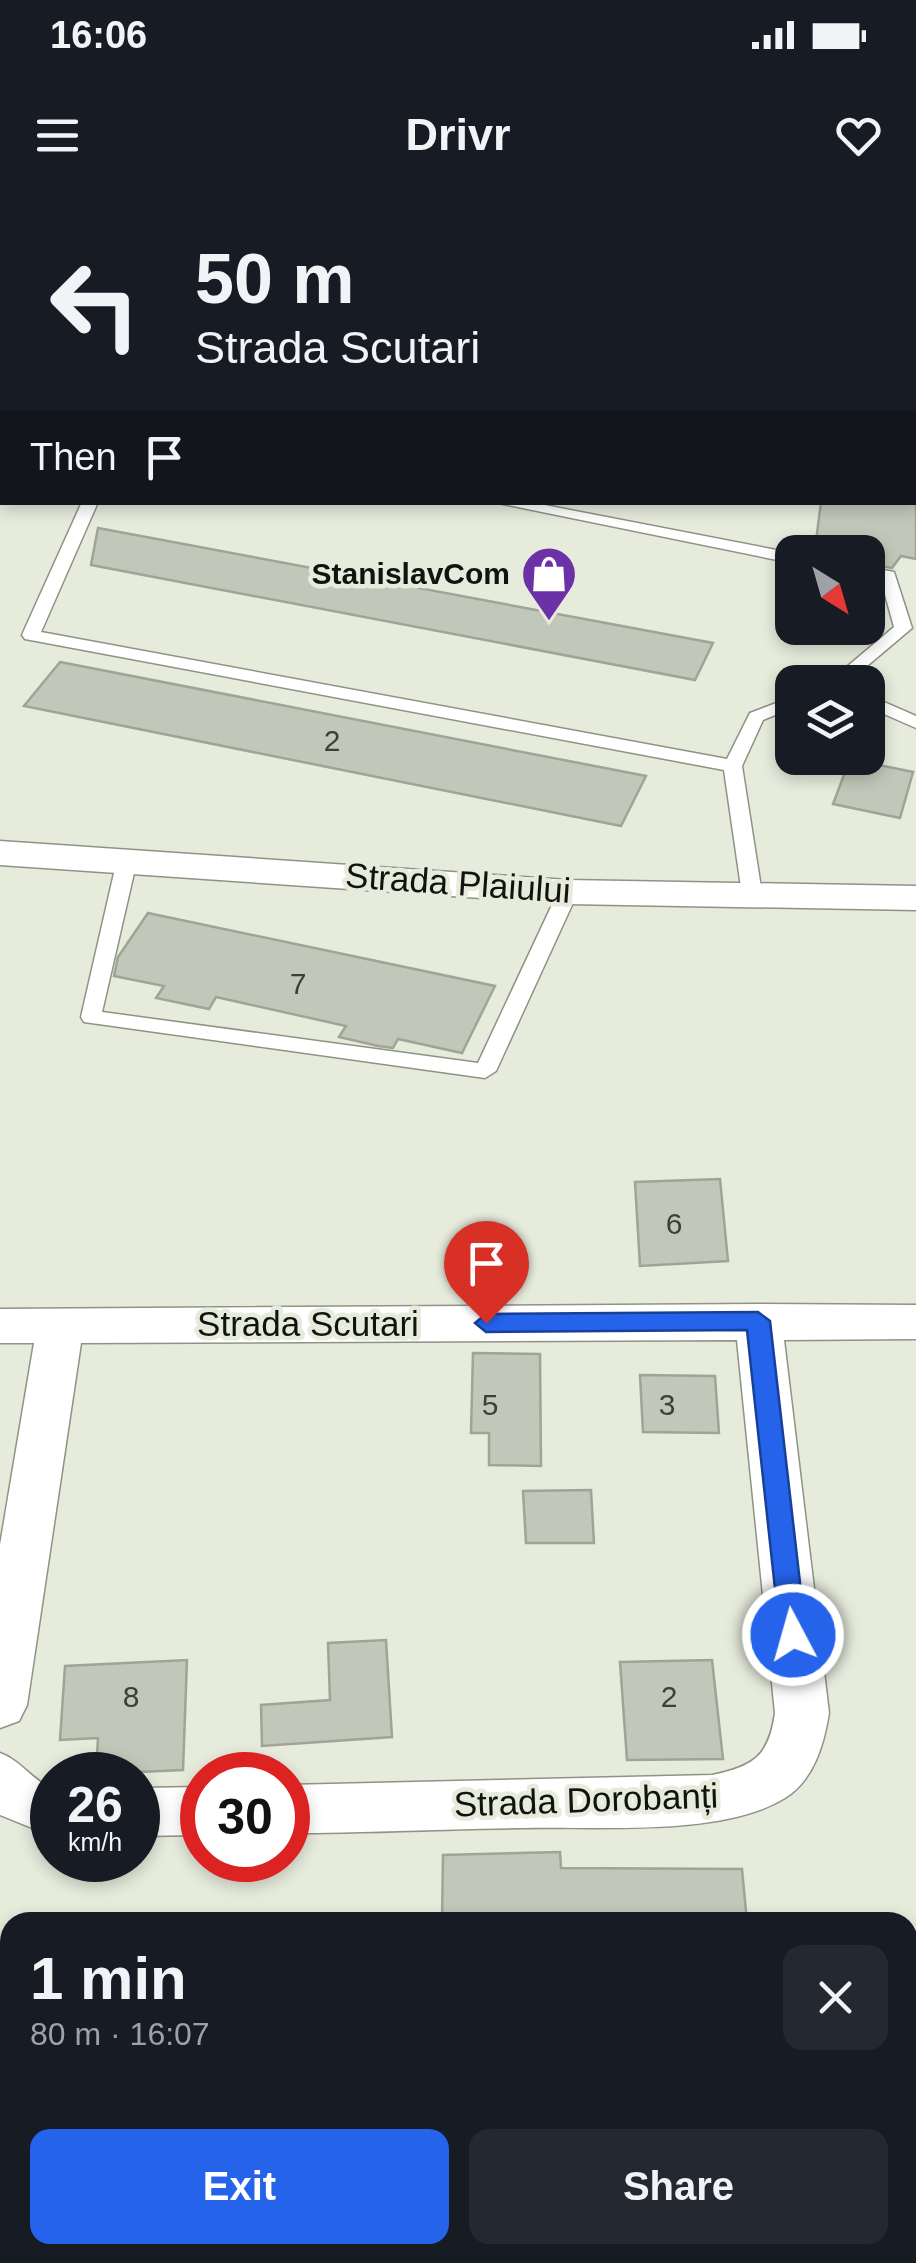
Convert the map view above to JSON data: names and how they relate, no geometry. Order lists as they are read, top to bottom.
{
  "streets": {
    "street": ["Strada Plaiului", "Strada Scutari", "Strada Dorobanți"]
  },
  "crossings": [
    ["Strada Scutari", "Strada Dorobanți"]
  ],
  "places": {
    "shop": ["StanislavCom"]
  },
  "house_numbers": [
    "2",
    "7",
    "6",
    "5",
    "3",
    "8",
    "2"
  ],
  "north": "bottom right",
  "page": {
    "status": "16:06",
    "header": "Drivr",
    "turn": ["50 m", "Strada Scutari"],
    "then": "Then",
    "speed": "26 km/h",
    "limit": "30",
    "heading": ["1 min", "80 m · 16:07"],
    "buttons": ["Exit", "Share"]
  }
}
